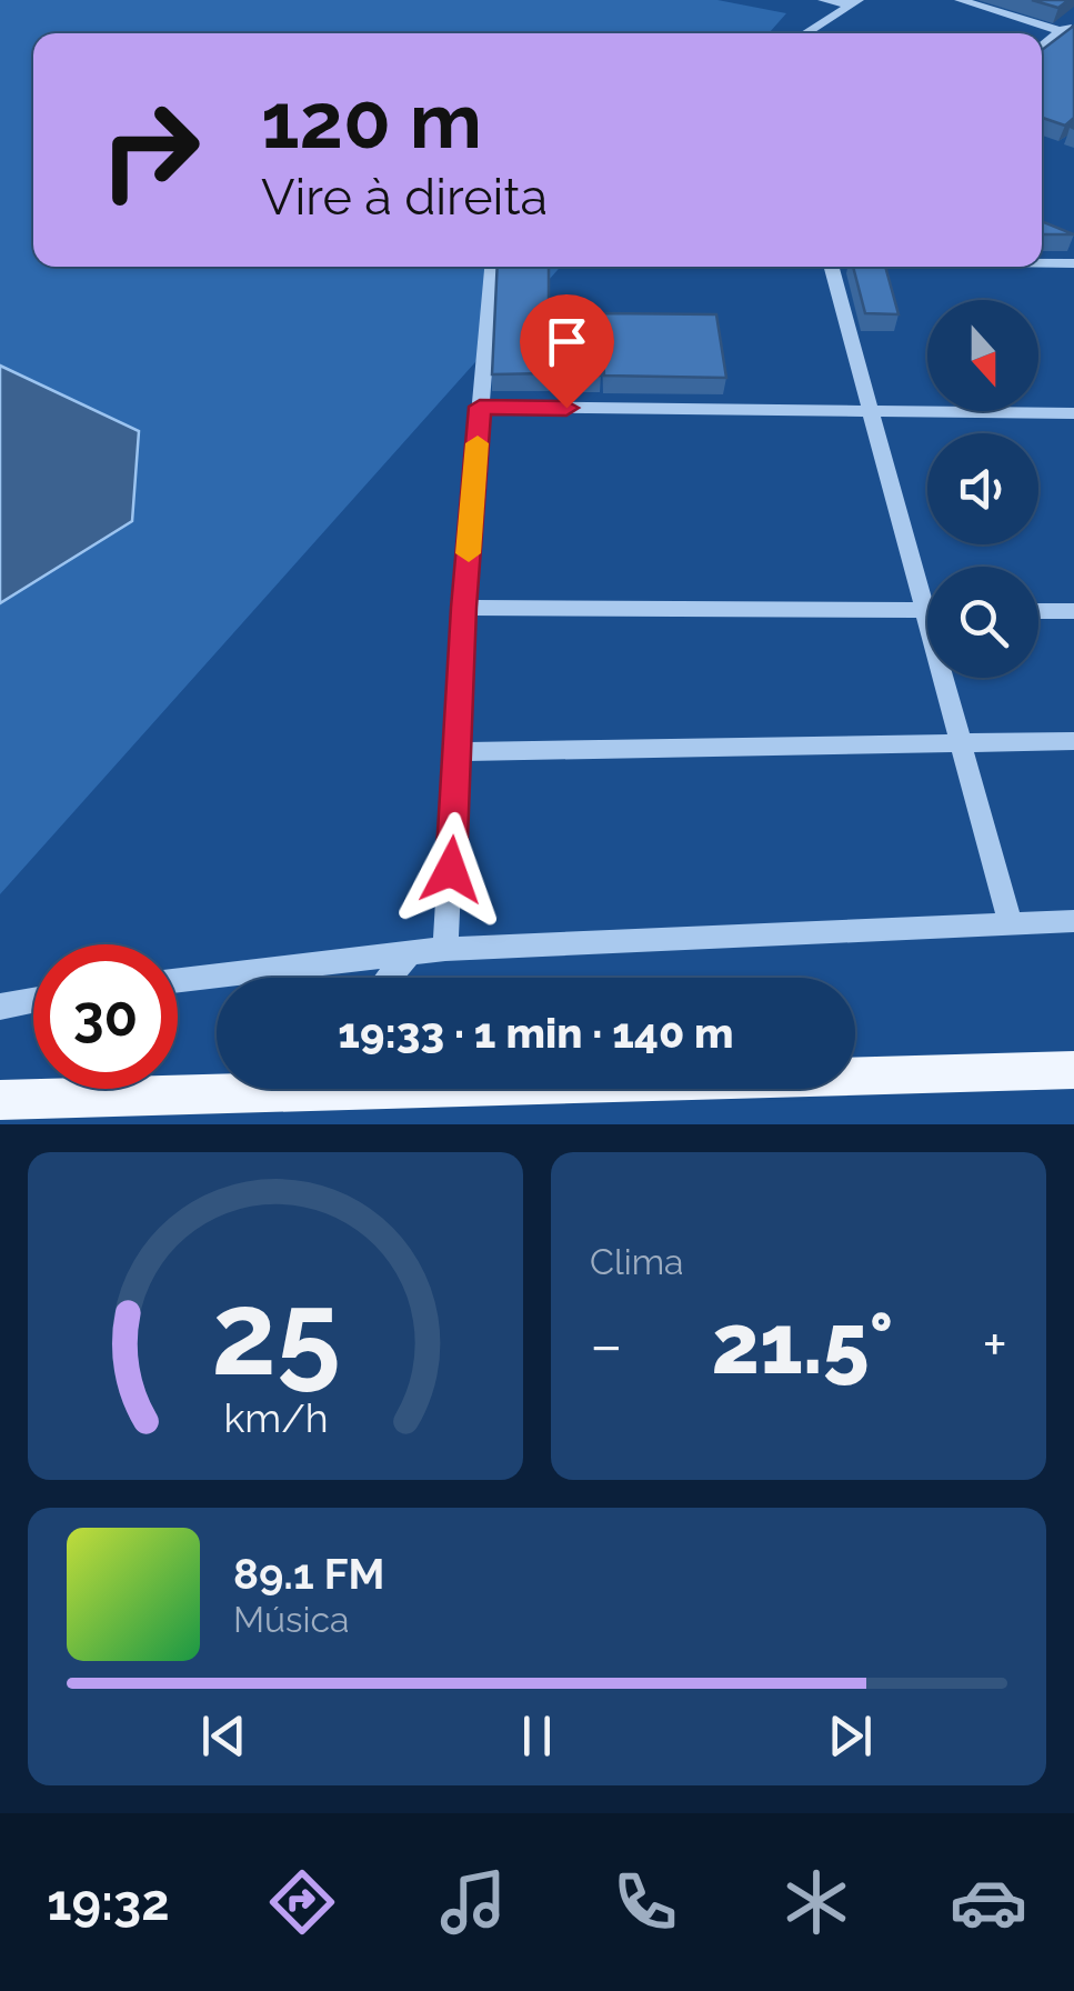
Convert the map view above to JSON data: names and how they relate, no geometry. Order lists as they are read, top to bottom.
{
  "north": "bottom",
  "page": {
    "turn": ["120 m", "Vire à direita"],
    "limit": "30",
    "trip": "19:33 · 1 min · 140 m",
    "tile": "Clima",
    "heat": ["−", "21.5°", "+"],
    "song": ["89.1 FM", "Música"],
    "tabs": "19:32",
    "gauge": ["25", "km/h"]
  }
}
